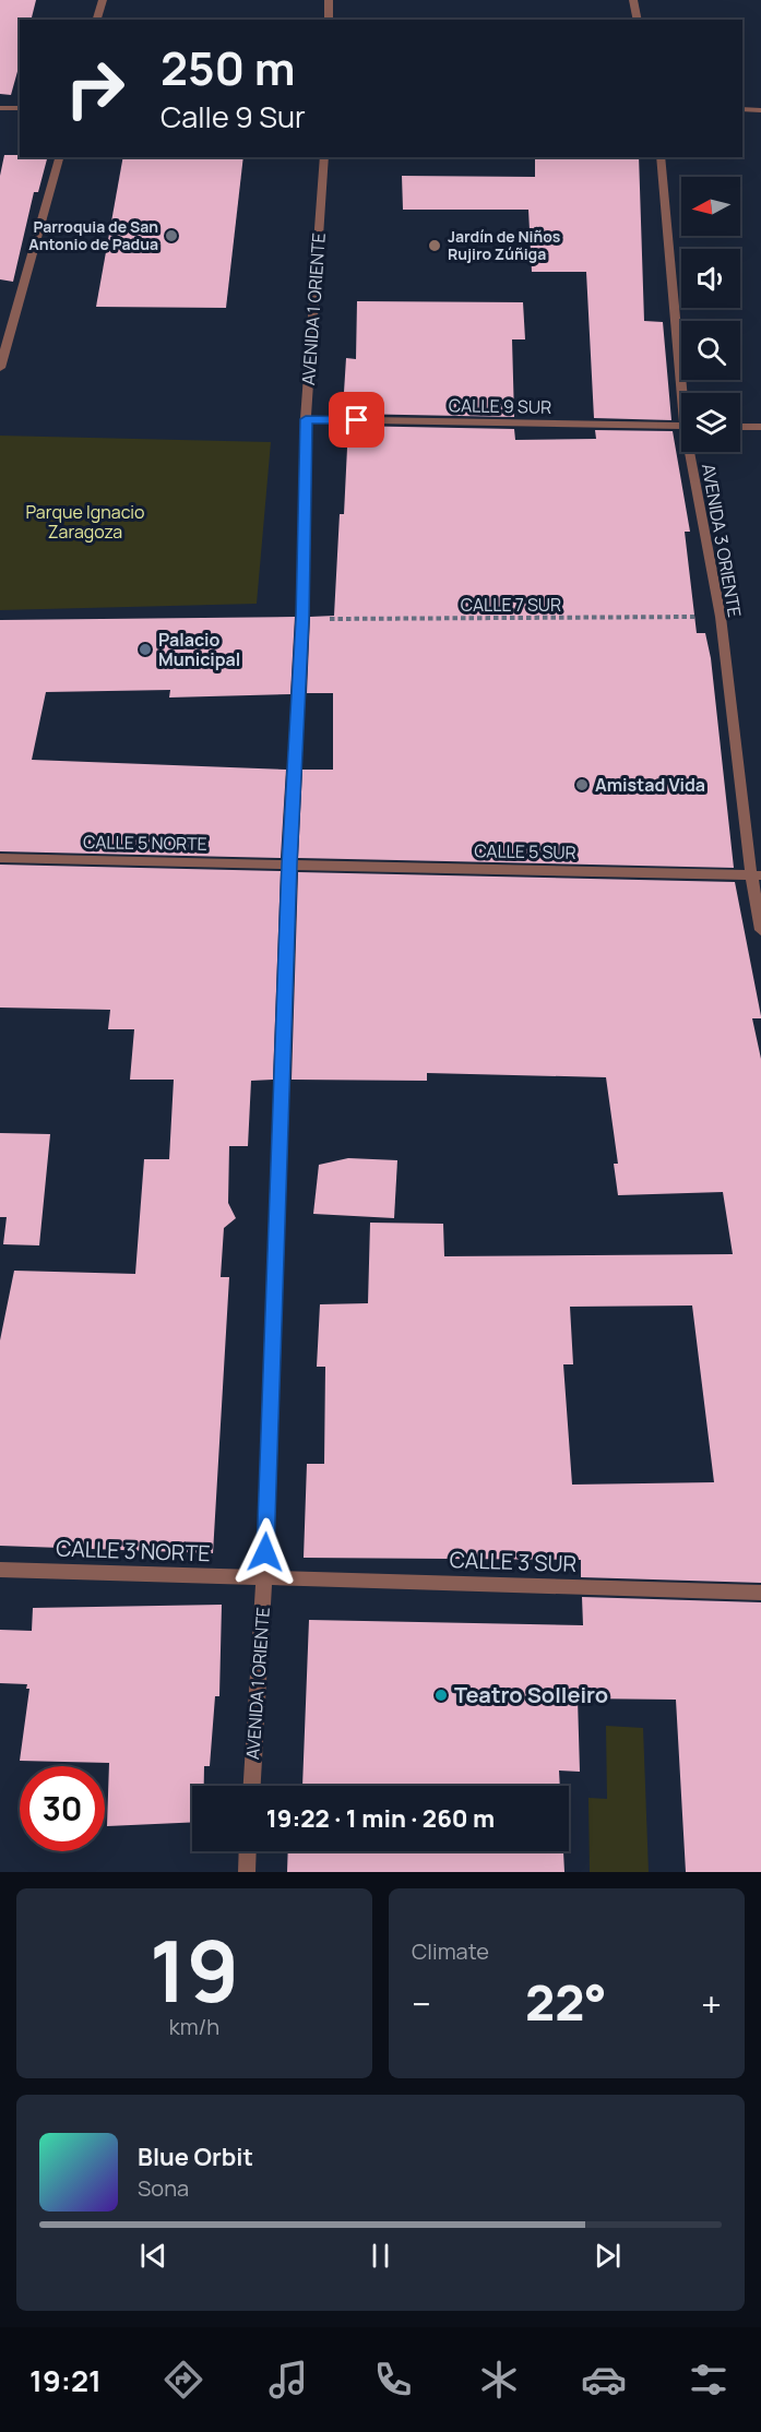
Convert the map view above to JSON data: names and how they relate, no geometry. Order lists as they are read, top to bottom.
{
  "streets": {
    "street": [
      "AVENIDA 1 ORIENTE",
      "CALLE 9 SUR",
      "AVENIDA 3 ORIENTE",
      "CALLE 5 NORTE",
      "CALLE 5 SUR",
      "CALLE 3 NORTE",
      "CALLE 3 SUR"
    ],
    "path": ["CALLE 7 SUR"]
  },
  "crossings": [
    ["AVENIDA 1 ORIENTE", "CALLE 9 SUR"],
    ["AVENIDA 1 ORIENTE", "CALLE 7 SUR"],
    ["AVENIDA 1 ORIENTE", "CALLE 5 NORTE"],
    ["AVENIDA 1 ORIENTE", "CALLE 5 SUR"],
    ["AVENIDA 1 ORIENTE", "CALLE 3 NORTE"],
    ["AVENIDA 1 ORIENTE", "CALLE 3 SUR"],
    ["AVENIDA 3 ORIENTE", "CALLE 7 SUR"],
    ["AVENIDA 3 ORIENTE", "CALLE 5 SUR"],
    ["CALLE 5 NORTE", "CALLE 5 SUR"],
    ["CALLE 3 NORTE", "CALLE 3 SUR"]
  ],
  "parks": ["Parque Ignacio Zaragoza"],
  "places": [
    "Parroquia de San Antonio de Padua",
    "Jardín de Niños Rujiro Zúñiga",
    "Palacio Municipal",
    "Amistad Vida",
    "Teatro Solleiro"
  ],
  "north": "left",
  "page": {
    "turn": ["250 m", "Calle 9 Sur"],
    "limit": "30",
    "trip": "19:22 · 1 min · 260 m",
    "tile": [
      ["19", "km/h"],
      "Climate"
    ],
    "heat": ["−", "22°", "+"],
    "song": ["Blue Orbit", "Sona"],
    "tabs": "19:21"
  }
}
